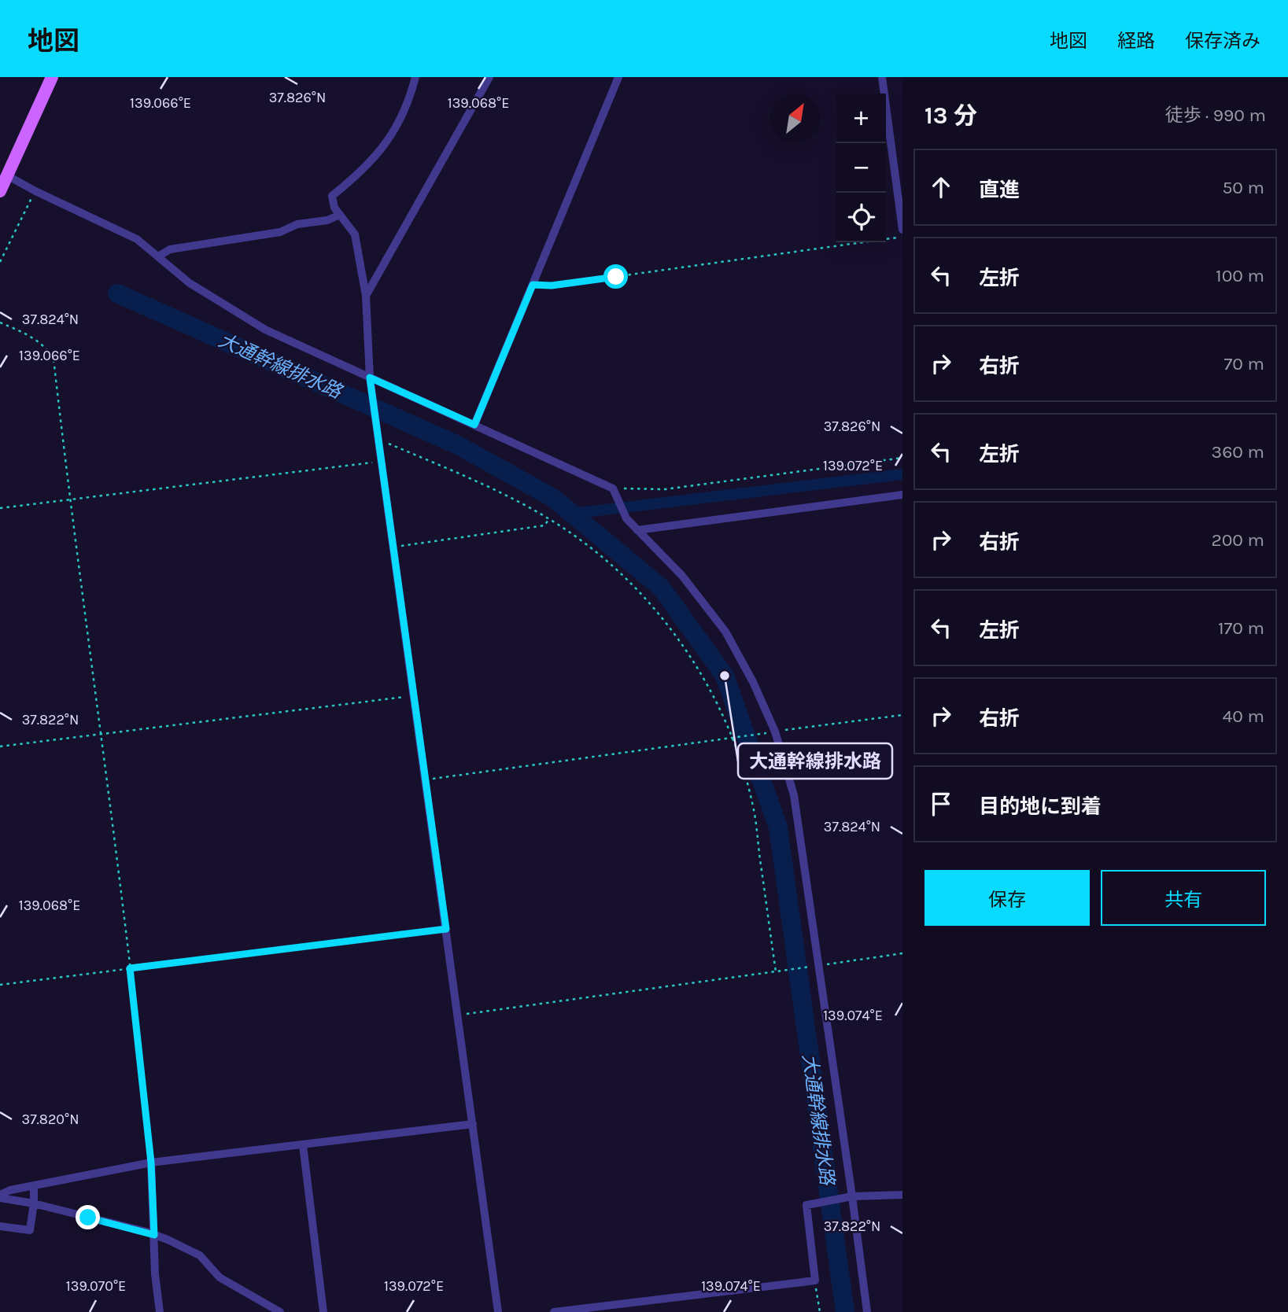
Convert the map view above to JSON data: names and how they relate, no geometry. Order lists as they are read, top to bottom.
{
  "water": ["大通幹線排水路"],
  "places": ["大通幹線排水路"],
  "north": "top right",
  "page": {
    "header": "地図",
    "nav": ["地図", "経路", "保存済み"],
    "heading": ["13 分", "徒歩 · 990 m"],
    "map_buttons": ["+", "−"],
    "list": [
      ["直進", "50 m"],
      ["左折", "100 m"],
      ["右折", "70 m"],
      ["左折", "360 m"],
      ["右折", "200 m"],
      ["左折", "170 m"],
      ["右折", "40 m"],
      "目的地に到着"
    ],
    "buttons": ["保存", "共有"]
  },
  "coordinates": [
    "37.826°N",
    "139.068°E",
    "139.066°E",
    "37.824°N",
    "139.072°E",
    "37.822°N",
    "139.074°E",
    "37.820°N",
    "139.070°E"
  ]
}
